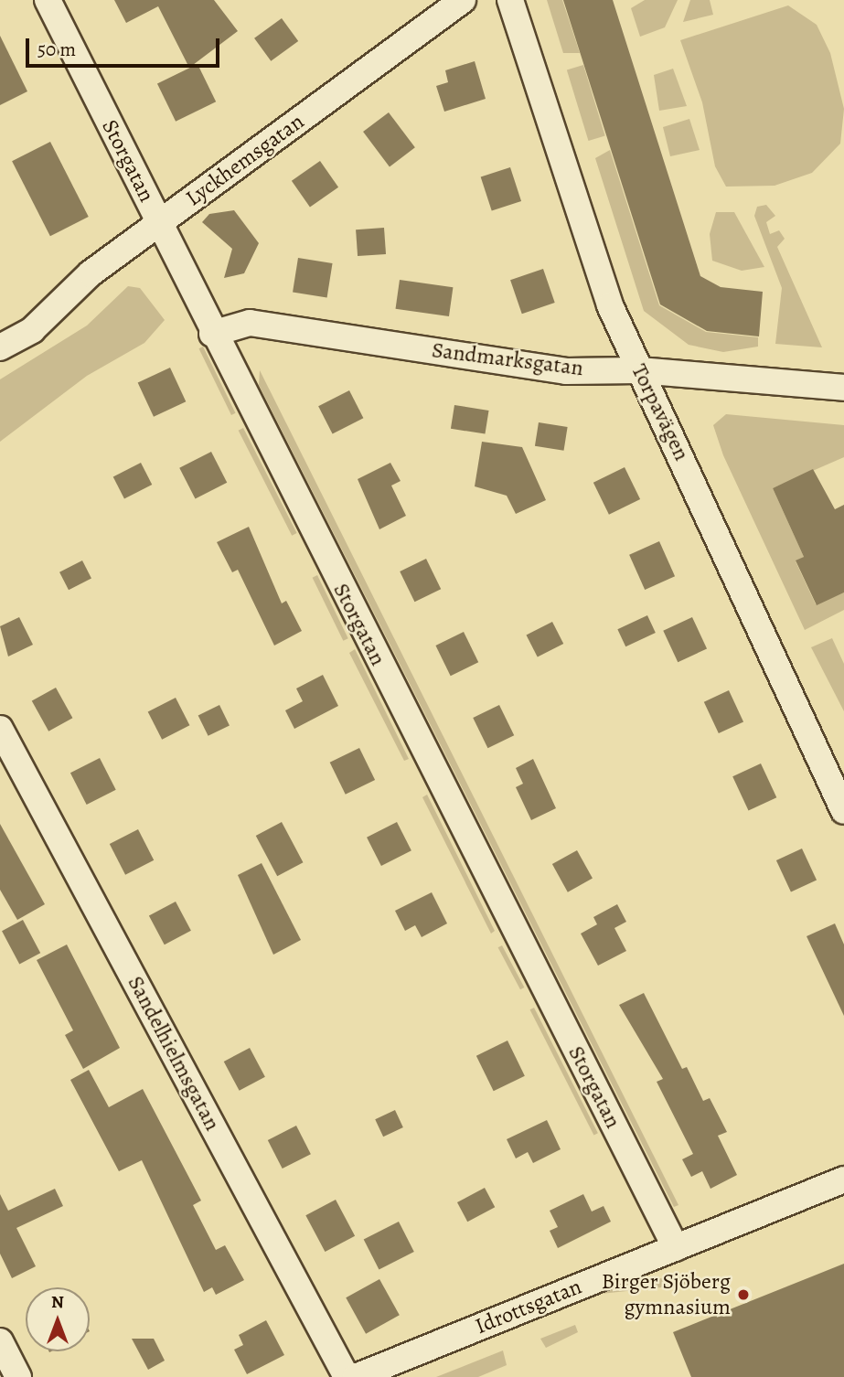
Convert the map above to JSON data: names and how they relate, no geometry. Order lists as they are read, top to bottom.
{
  "streets": {
    "street": [
      "Lyckhemsgatan",
      "Storgatan",
      "Sandmarksgatan",
      "Torpavägen",
      "Sandelhielmsgatan",
      "Idrottsgatan"
    ]
  },
  "crossings": [
    ["Lyckhemsgatan", "Storgatan"],
    ["Storgatan", "Sandmarksgatan"],
    ["Storgatan", "Idrottsgatan"],
    ["Sandmarksgatan", "Torpavägen"]
  ],
  "places": ["Birger Sjöberg gymnasium"],
  "scale_bar": "50 m",
  "north": "top"
}
